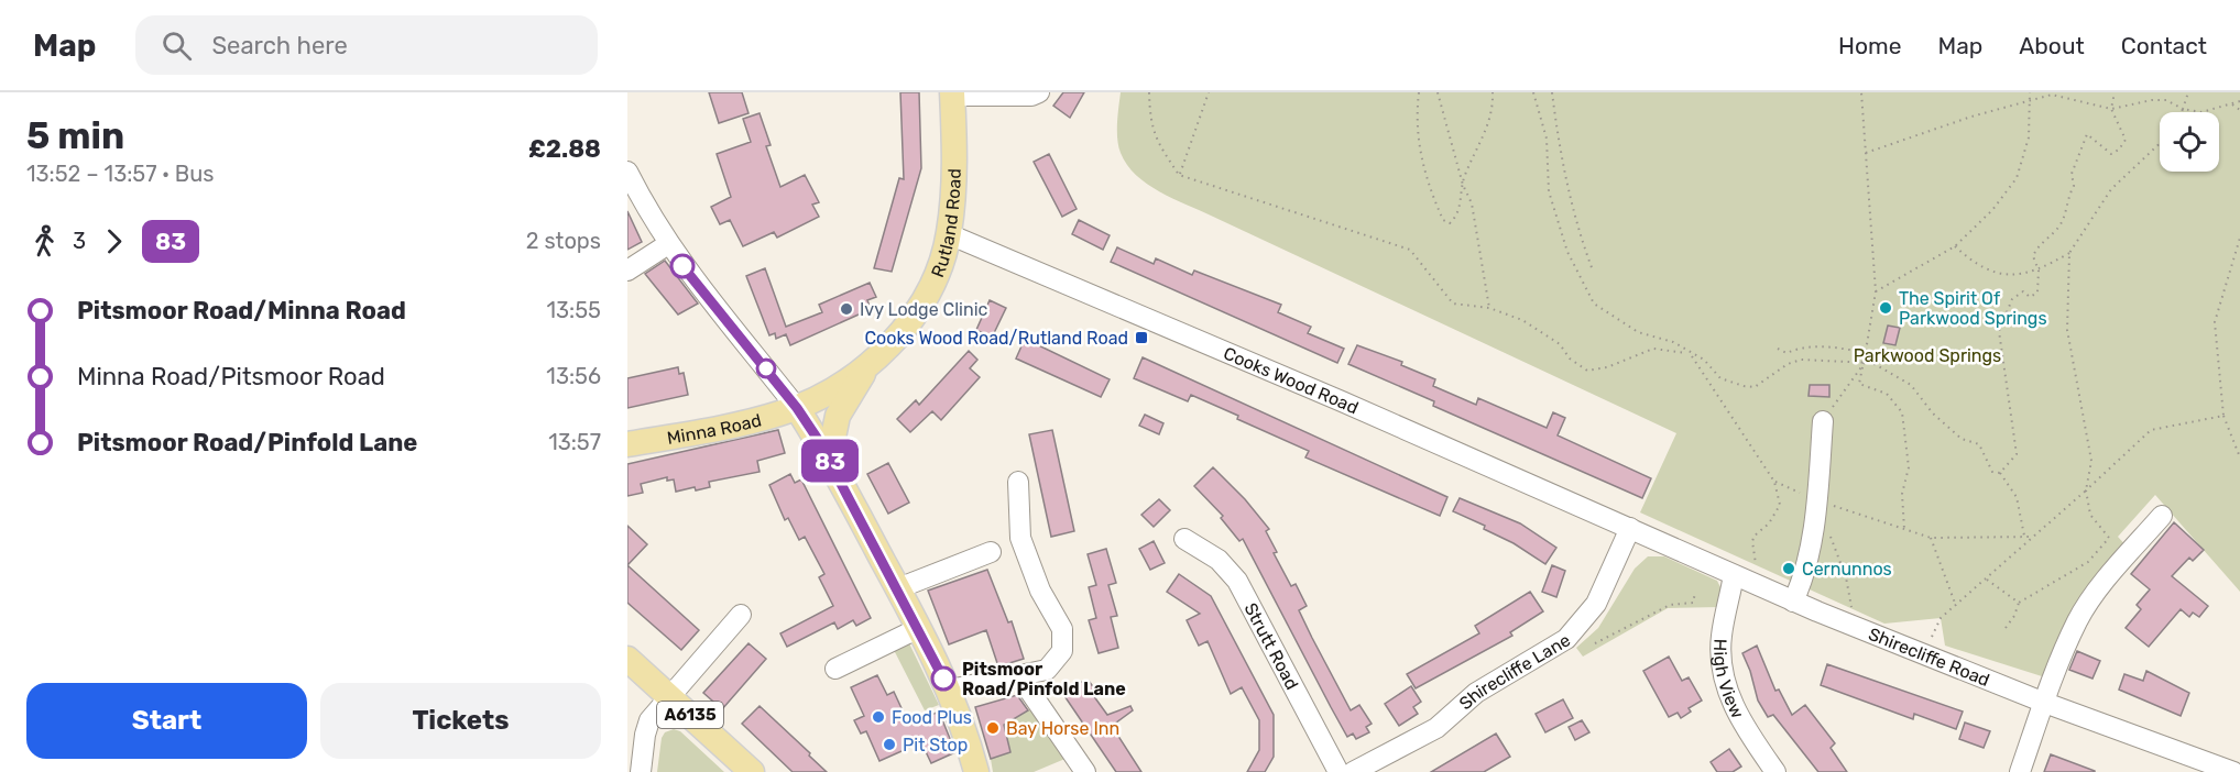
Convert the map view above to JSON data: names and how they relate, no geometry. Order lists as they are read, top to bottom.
{
  "streets": {
    "main road": ["Rutland Road", "Minna Road", "A6135"],
    "street": [
      "Cooks Wood Road",
      "Strutt Road",
      "Shirecliffe Road",
      "Shirecliffe Lane",
      "High View"
    ]
  },
  "crossings": [
    ["Rutland Road", "Cooks Wood Road"],
    ["Rutland Road", "Minna Road"],
    ["Cooks Wood Road", "Shirecliffe Road"],
    ["Cooks Wood Road", "Shirecliffe Lane"],
    ["Shirecliffe Road", "Shirecliffe Lane"],
    ["Shirecliffe Road", "High View"]
  ],
  "parks": ["Parkwood Springs"],
  "places": {
    "other": [
      "The Spirit Of Parkwood Springs",
      "Ivy Lodge Clinic",
      "Cernunnos",
      "Pitsmoor Road/Pinfold Lane",
      "Food Plus",
      "Bay Horse Inn",
      "Pit Stop"
    ],
    "transit": ["Cooks Wood Road/Rutland Road"]
  },
  "lines": ["bus line 83"],
  "page": {
    "header": "Map",
    "search": "Search here",
    "nav": [
      "Home",
      "Map",
      "About",
      "Contact"
    ],
    "heading": ["5 min", "13:52 – 13:57 · Bus", "£2.88"],
    "on_map": "83",
    "legs": ["3", "83", "2 stops"],
    "list": [
      {
        "name": "Pitsmoor Road/Minna Road",
        "value": "13:55"
      },
      {
        "name": "Minna Road/Pitsmoor Road",
        "value": "13:56"
      },
      {
        "name": "Pitsmoor Road/Pinfold Lane",
        "value": "13:57"
      }
    ],
    "buttons": ["Start", "Tickets"]
  }
}
